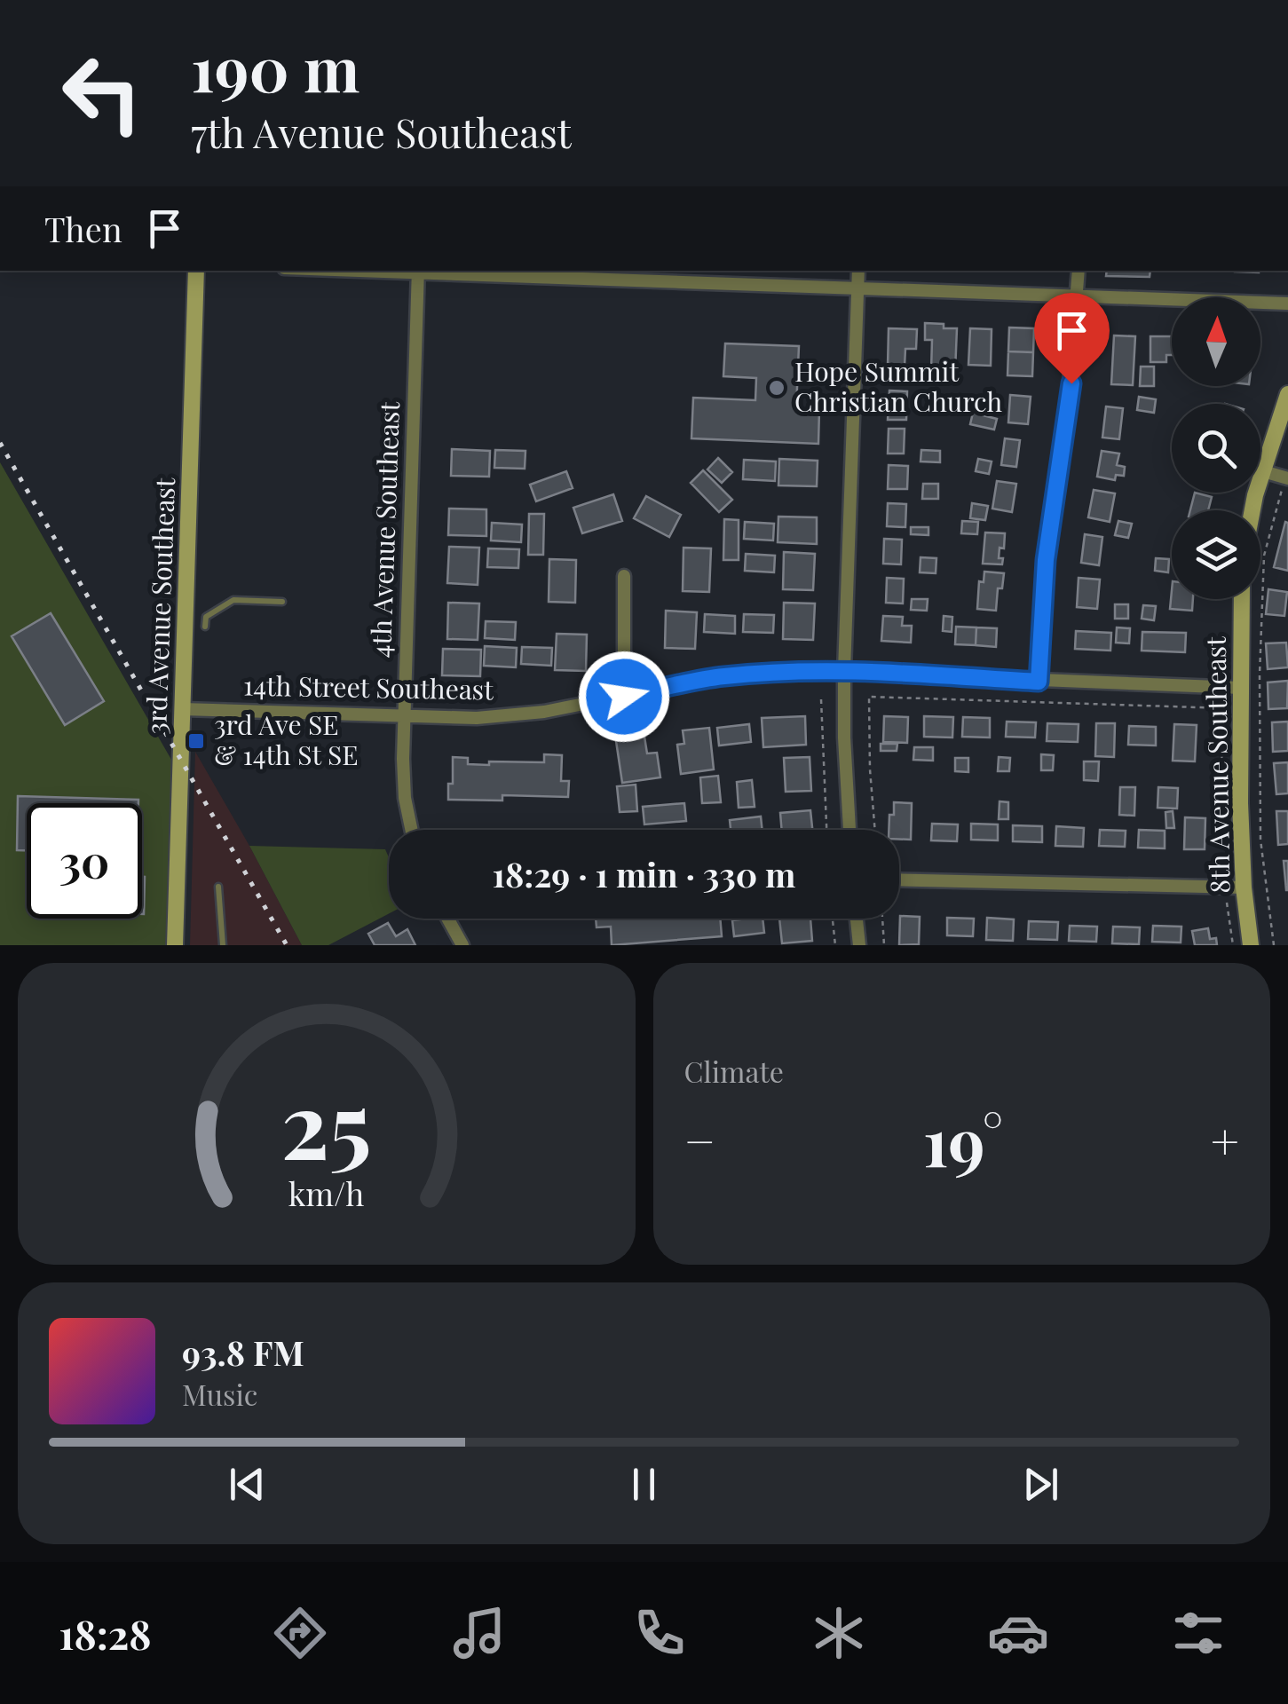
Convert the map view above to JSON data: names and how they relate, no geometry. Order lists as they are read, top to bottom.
{
  "streets": {
    "main road": ["3rd Avenue Southeast", "8th Avenue Southeast"],
    "street": ["4th Avenue Southeast", "14th Street Southeast"]
  },
  "crossings": [
    ["4th Avenue Southeast", "14th Street Southeast"],
    ["3rd Avenue Southeast", "14th Street Southeast"],
    ["14th Street Southeast", "8th Avenue Southeast"]
  ],
  "places": {
    "other": ["Hope Summit Christian Church"],
    "transit": ["3rd Ave SE & 14th St SE"]
  },
  "north": "top",
  "page": {
    "turn": ["190 m", "7th Avenue Southeast"],
    "then": "Then",
    "limit": "30",
    "trip": "18:29 · 1 min · 330 m",
    "tile": "Climate",
    "heat": ["−", "19°", "+"],
    "song": ["93.8 FM", "Music"],
    "tabs": "18:28",
    "gauge": ["25", "km/h"]
  }
}
